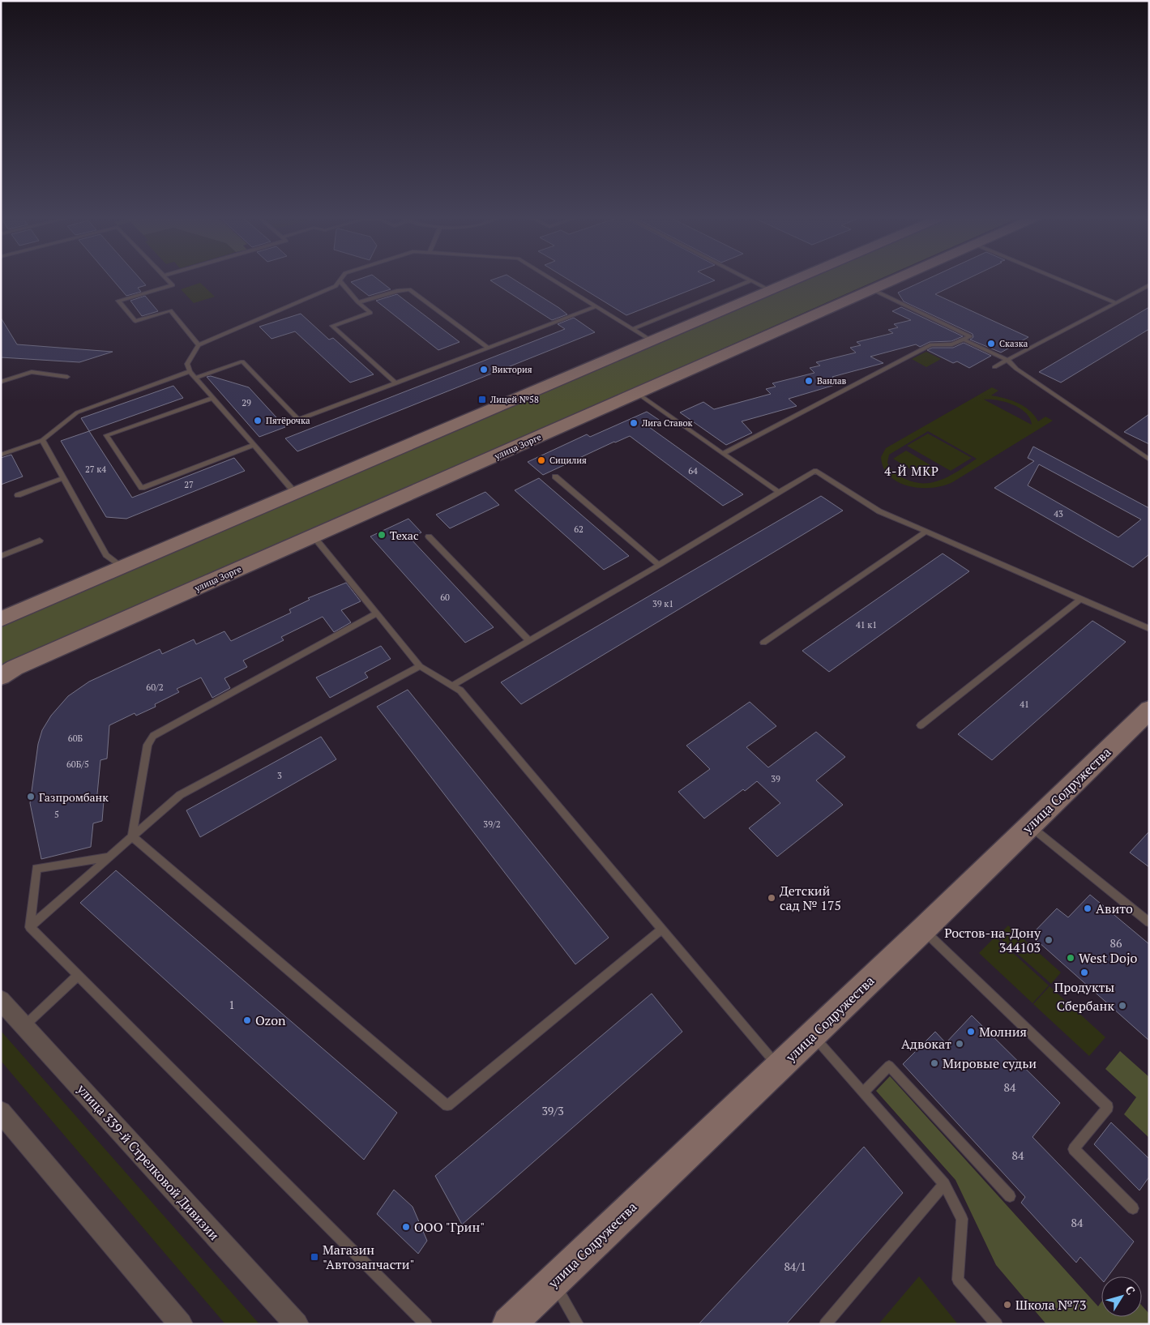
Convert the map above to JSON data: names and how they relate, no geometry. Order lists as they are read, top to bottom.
{
  "streets": {
    "main road": ["улица Зорге", "улица Содружества"],
    "street": ["улица 339-й Стрелковой Дивизии"]
  },
  "districts": ["4-Й МКР"],
  "places": {
    "other": [
      "Сказка",
      "Виктория",
      "Ванлав",
      "Пятёрочка",
      "Лига Ставок",
      "Сицилия",
      "Техас",
      "Газпромбанк",
      "Детский сад № 175",
      "Авито",
      "Ростов-на-Дону 344103",
      "West Dojo",
      "Продукты",
      "Сбербанк",
      "Ozon",
      "Молния",
      "Адвокат",
      "Мировые судьи",
      "ООО \"Грин\"",
      "Школа №73"
    ],
    "transit": ["Лицей №58", "Магазин \"Автозапчасти\""]
  },
  "house_numbers": [
    "29",
    "27 к4",
    "64",
    "27",
    "43",
    "62",
    "60",
    "39 к1",
    "41 к1",
    "60/2",
    "41",
    "60Б",
    "60Б/5",
    "3",
    "39",
    "5",
    "39/2",
    "86",
    "1",
    "84",
    "39/3",
    "84",
    "84",
    "84/1"
  ],
  "north": "top right"
}
